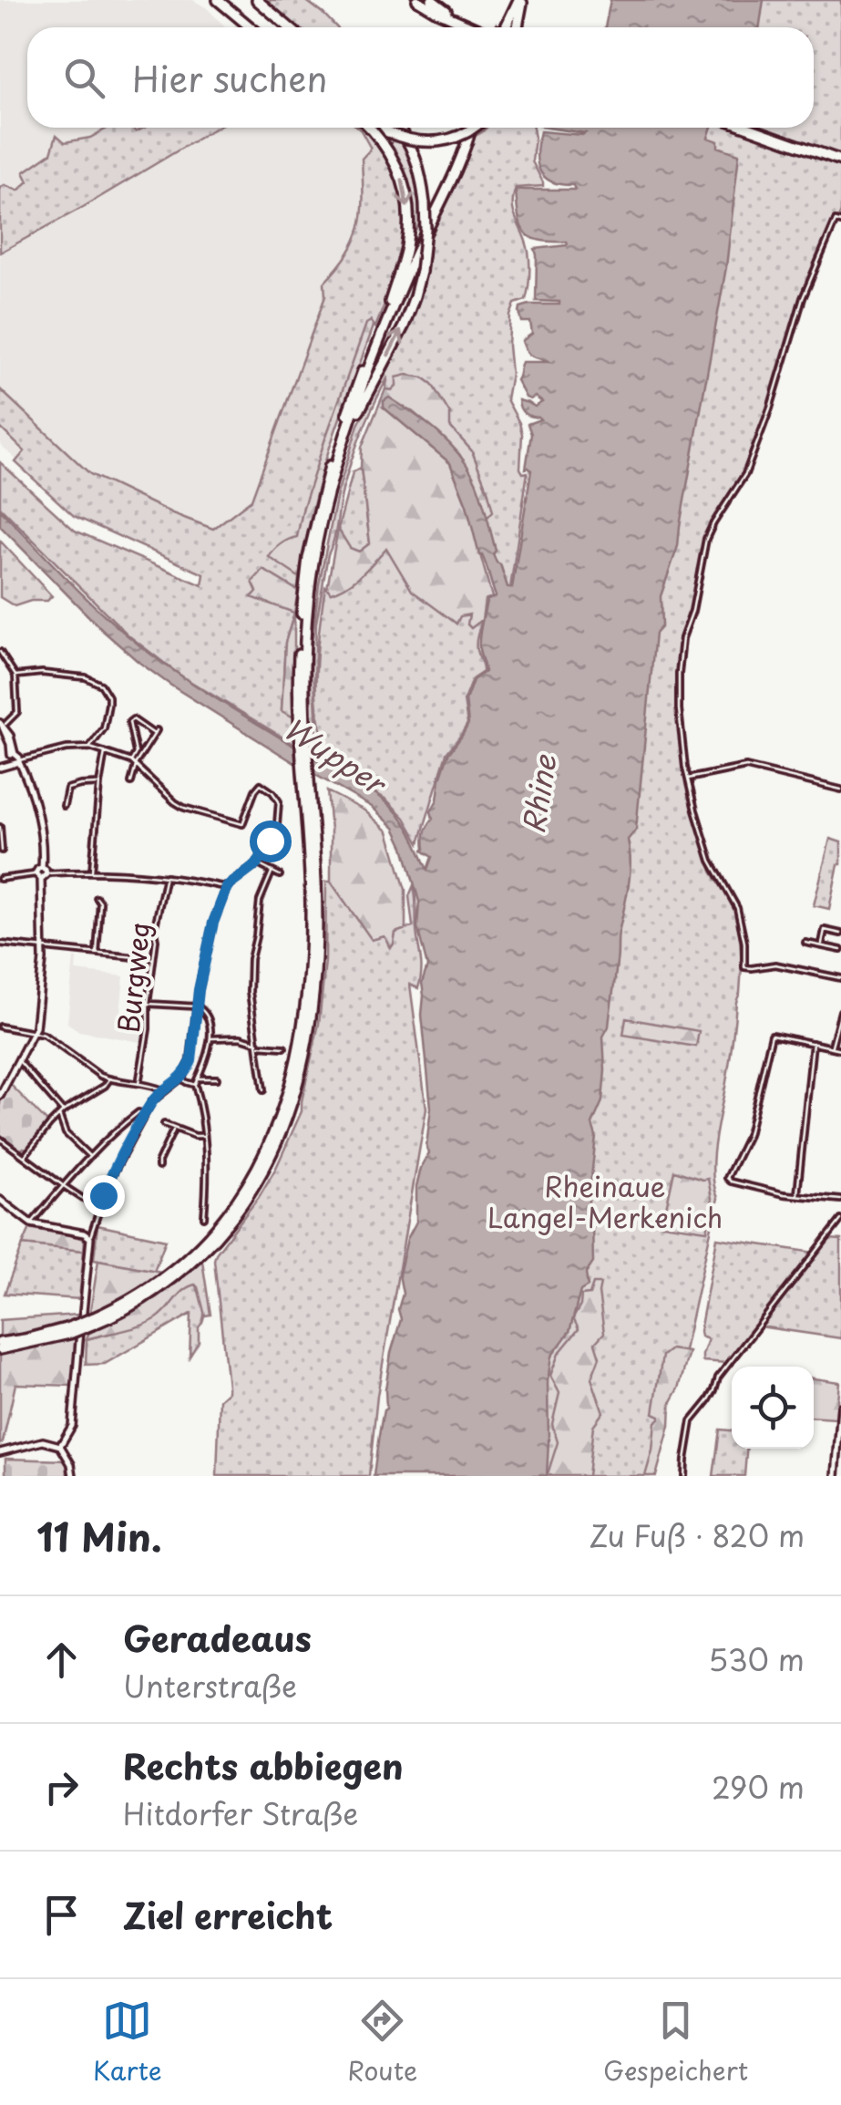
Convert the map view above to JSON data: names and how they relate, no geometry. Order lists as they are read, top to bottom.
{
  "streets": {
    "street": ["Burgweg"]
  },
  "water": ["Wupper", "Rhine"],
  "parks": ["Rheinaue Langel-Merkenich"],
  "page": {
    "search": "Hier suchen",
    "heading": ["11 Min.", "Zu Fuß · 820 m"],
    "list": [
      ["Geradeaus", "Unterstraße", "530 m"],
      ["Rechts abbiegen", "Hitdorfer Straße", "290 m"],
      "Ziel erreicht"
    ],
    "nav": ["Karte", "Route", "Gespeichert"]
  }
}
